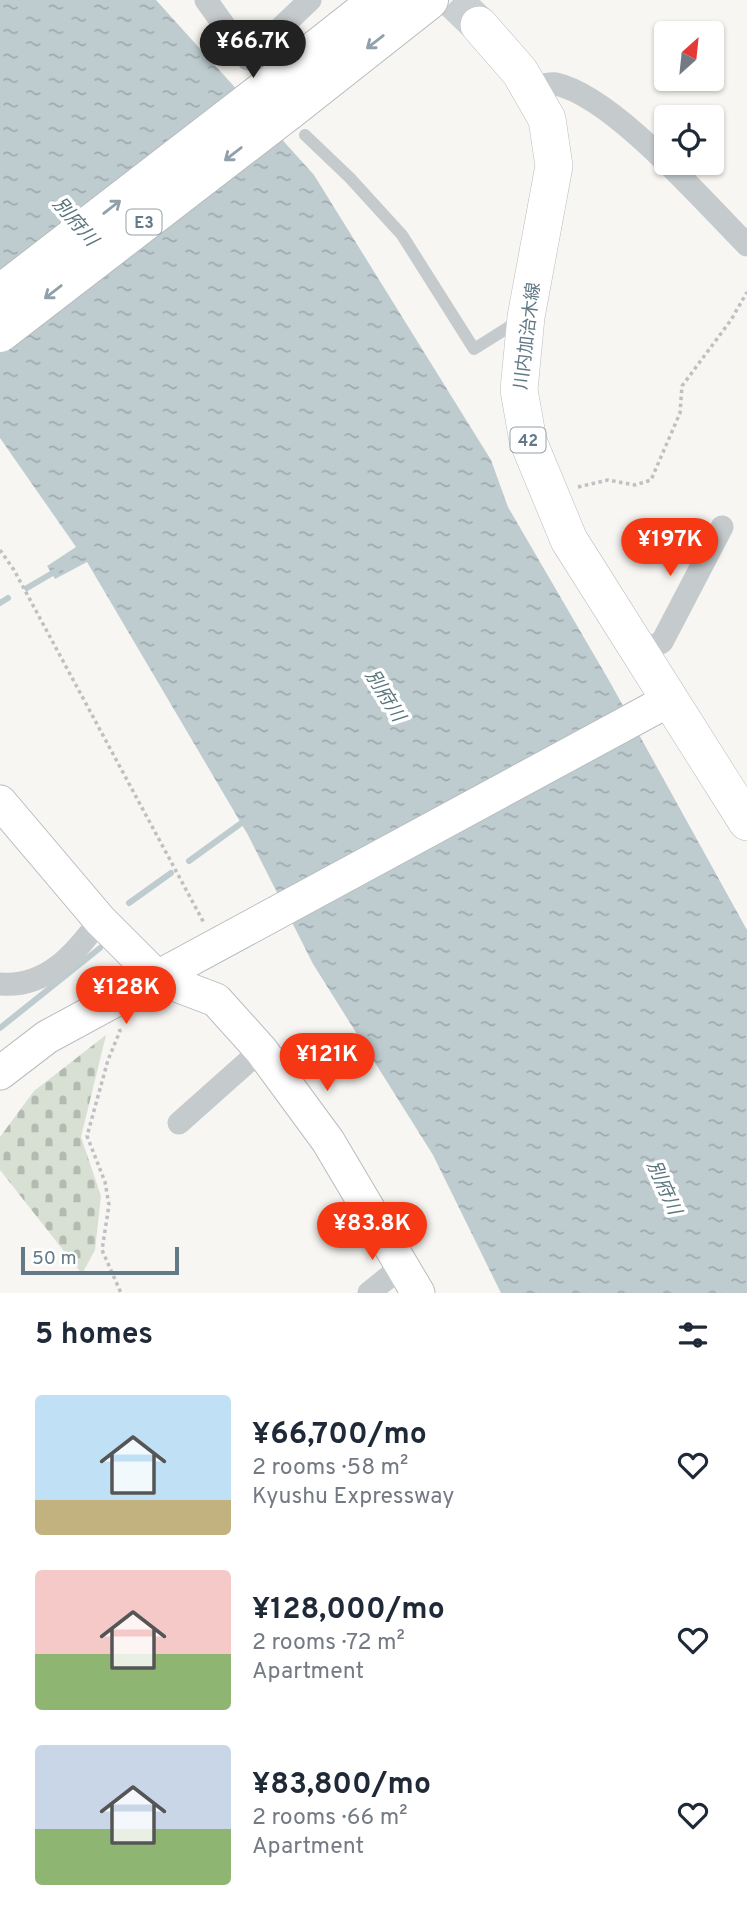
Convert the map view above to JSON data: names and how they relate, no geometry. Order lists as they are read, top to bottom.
{
  "streets": {
    "highway": ["E3"],
    "main road": ["川内加治木線", "42"]
  },
  "water": ["別府川"],
  "scale_bar": "50 m",
  "north": "top right",
  "page": {
    "price": [
      "¥66.7K",
      "¥197K",
      "¥128K",
      "¥121K",
      "¥83.8K"
    ],
    "scale": "50 m",
    "heading": "5 homes",
    "list": [
      {
        "name": "¥66,700/mo",
        "note": "2 rooms · 58 m² · Kyushu Expressway"
      },
      {
        "name": "¥128,000/mo",
        "note": "2 rooms · 72 m² · Apartment"
      },
      {
        "name": "¥83,800/mo",
        "note": "2 rooms · 66 m² · Apartment"
      }
    ]
  }
}
